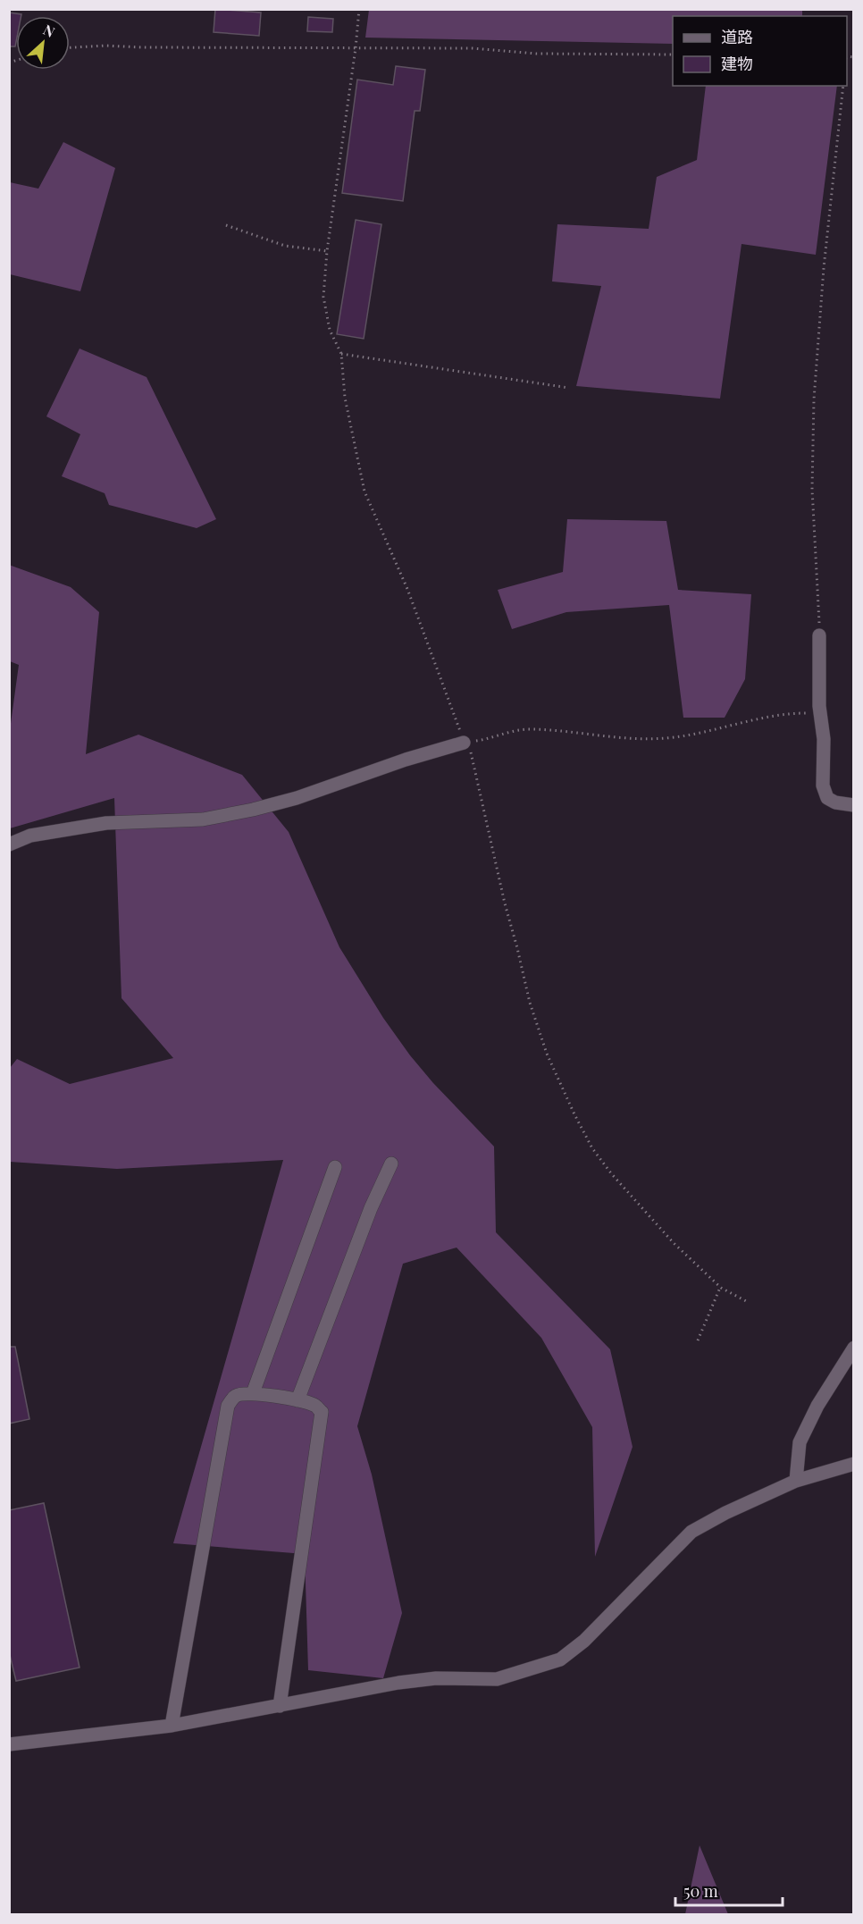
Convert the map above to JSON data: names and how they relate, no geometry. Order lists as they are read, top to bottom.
{
  "legend": ["道路", "建物"],
  "scale_bar": "50 m",
  "north": "top right"
}
